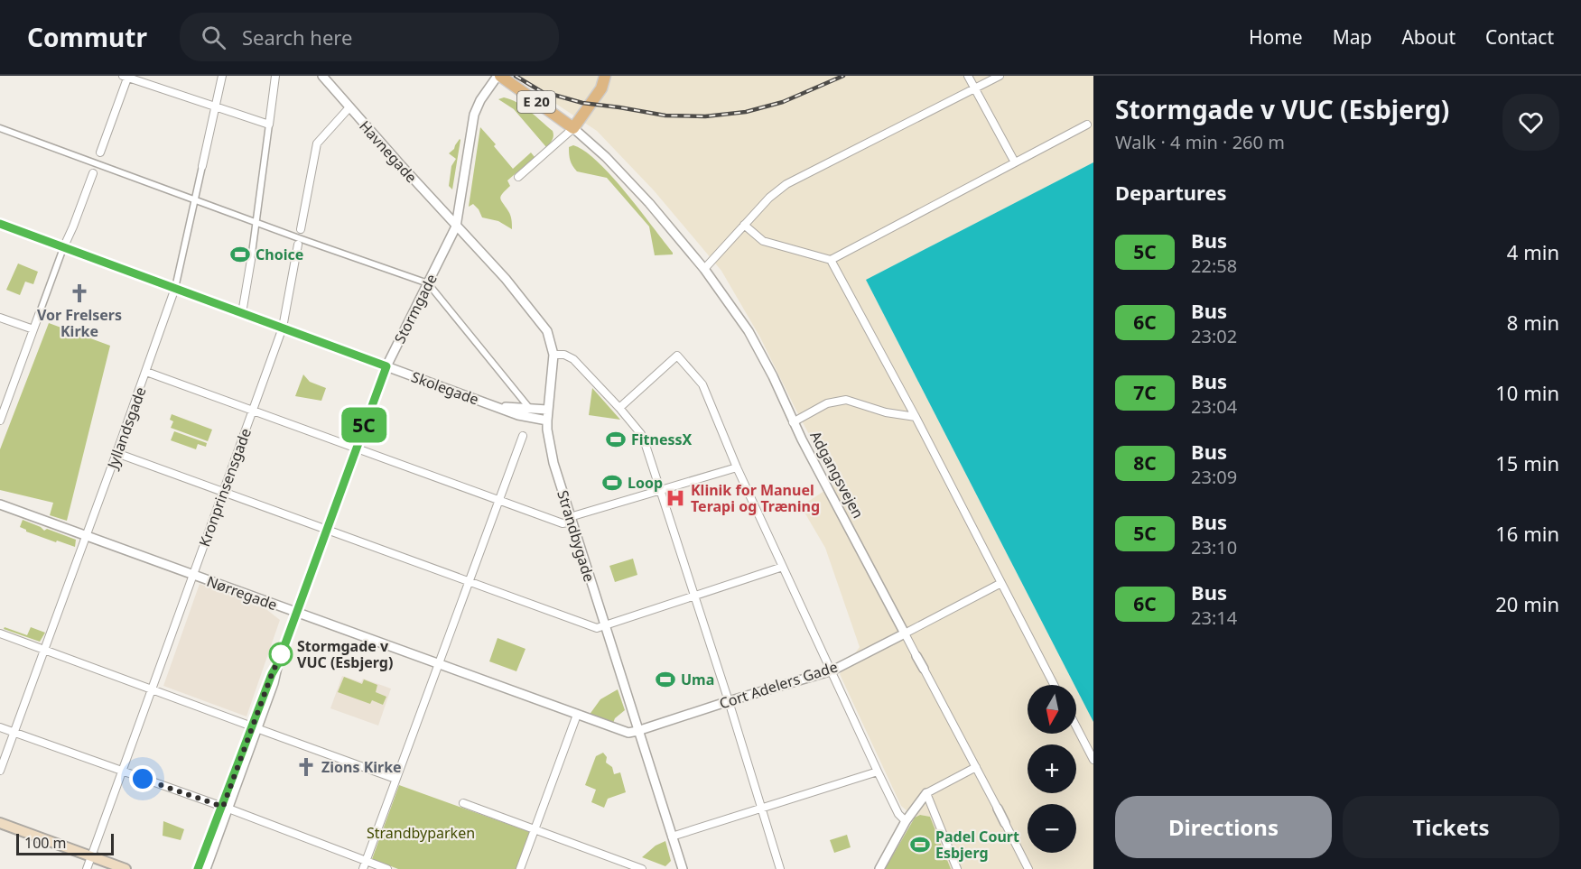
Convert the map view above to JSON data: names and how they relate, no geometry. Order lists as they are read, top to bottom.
{
  "streets": {
    "main road": ["E 20", "Adgangsvejen"],
    "street": [
      "Havnegade",
      "Stormgade",
      "Skolegade",
      "Jyllandsgade",
      "Kronprinsensgade",
      "Strandbygade",
      "Nørregade",
      "Cort Adelers Gade"
    ]
  },
  "crossings": [
    ["Havnegade", "Stormgade"],
    ["Havnegade", "Kronprinsensgade"],
    ["Havnegade", "Strandbygade"],
    ["Stormgade", "Skolegade"],
    ["Stormgade", "Adgangsvejen"],
    ["Stormgade", "Strandbygade"],
    ["Stormgade", "Nørregade"],
    ["Skolegade", "Jyllandsgade"],
    ["Skolegade", "Kronprinsensgade"],
    ["Skolegade", "Strandbygade"],
    ["Jyllandsgade", "Nørregade"],
    ["Adgangsvejen", "Cort Adelers Gade"],
    ["Kronprinsensgade", "Nørregade"],
    ["Strandbygade", "Nørregade"],
    ["Strandbygade", "Cort Adelers Gade"],
    ["Nørregade", "Cort Adelers Gade"]
  ],
  "parks": ["Strandbyparken"],
  "places": {
    "sports": [
      "Choice",
      "FitnessX",
      "Loop",
      "Uma",
      "Padel Court Esbjerg"
    ],
    "church": ["Vor Frelsers Kirke", "Zions Kirke"],
    "hospital": ["Klinik for Manuel Terapi og Træning"],
    "other": ["Stormgade v VUC (Esbjerg)"]
  },
  "lines": ["bus line 5C"],
  "scale_bar": "100 m",
  "north": "bottom",
  "page": {
    "header": "Commutr",
    "search": "Search here",
    "nav": [
      "Home",
      "Map",
      "About",
      "Contact"
    ],
    "on_map": "5C",
    "heading": [
      ["Stormgade v VUC (Esbjerg)", "Walk · 4 min · 260 m"],
      "Departures"
    ],
    "list": [
      {
        "mark": "5C",
        "name": "Bus",
        "note": "22:58",
        "value": "4 min"
      },
      {
        "mark": "6C",
        "name": "Bus",
        "note": "23:02",
        "value": "8 min"
      },
      {
        "mark": "7C",
        "name": "Bus",
        "note": "23:04",
        "value": "10 min"
      },
      {
        "mark": "8C",
        "name": "Bus",
        "note": "23:09",
        "value": "15 min"
      },
      {
        "mark": "5C",
        "name": "Bus",
        "note": "23:10",
        "value": "16 min"
      },
      {
        "mark": "6C",
        "name": "Bus",
        "note": "23:14",
        "value": "20 min"
      }
    ],
    "map_buttons": ["+", "−"],
    "buttons": ["Directions", "Tickets"],
    "scale": "100 m"
  }
}
